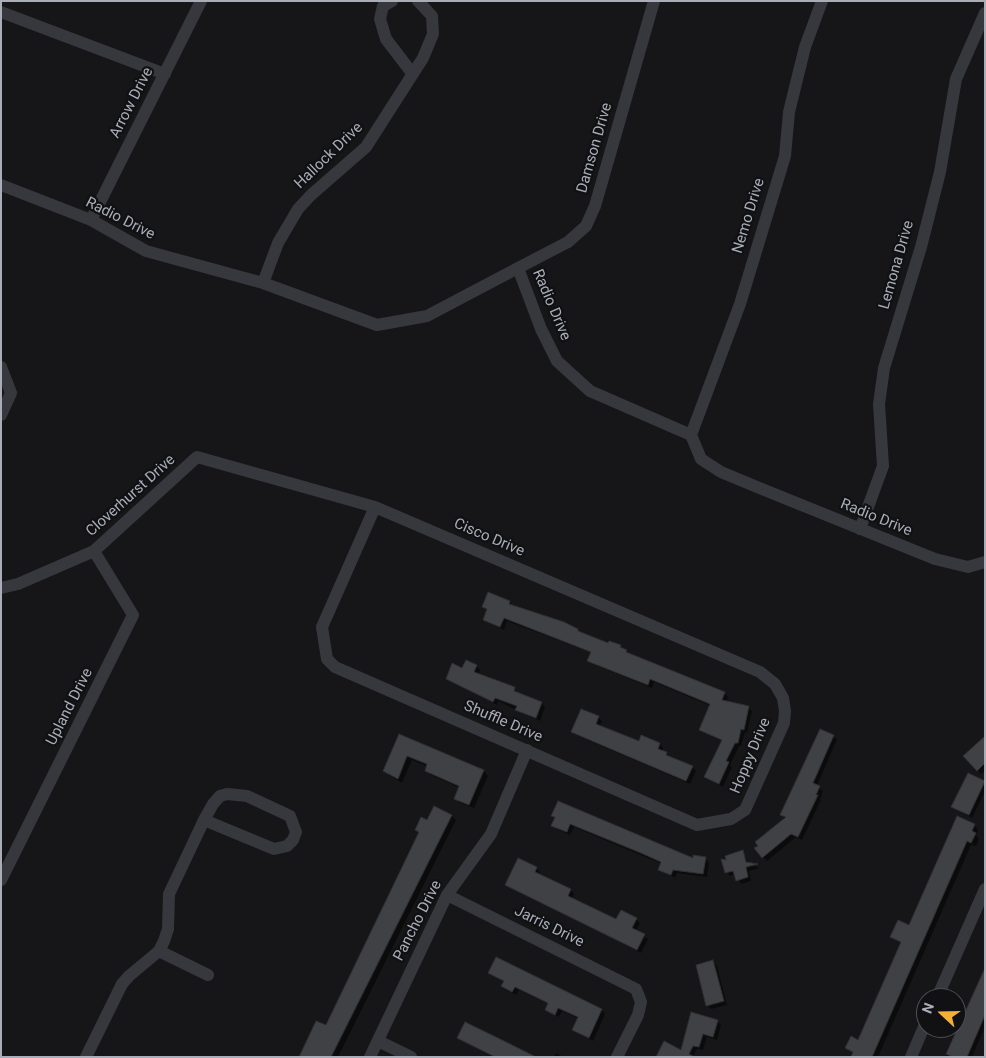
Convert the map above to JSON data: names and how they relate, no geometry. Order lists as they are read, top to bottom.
{
  "streets": {
    "street": [
      "Arrow Drive",
      "Damson Drive",
      "Hallock Drive",
      "Nemo Drive",
      "Radio Drive",
      "Lemona Drive",
      "Cloverhurst Drive",
      "Cisco Drive",
      "Upland Drive",
      "Shuffle Drive",
      "Hoppy Drive",
      "Pancho Drive",
      "Jarris Drive"
    ]
  },
  "crossings": [
    ["Arrow Drive", "Radio Drive"],
    ["Damson Drive", "Radio Drive"],
    ["Hallock Drive", "Radio Drive"],
    ["Nemo Drive", "Radio Drive"],
    ["Radio Drive", "Lemona Drive"],
    ["Cloverhurst Drive", "Cisco Drive"],
    ["Cloverhurst Drive", "Upland Drive"],
    ["Cisco Drive", "Shuffle Drive"],
    ["Cisco Drive", "Hoppy Drive"],
    ["Shuffle Drive", "Hoppy Drive"],
    ["Shuffle Drive", "Pancho Drive"],
    ["Pancho Drive", "Jarris Drive"]
  ],
  "north": "left"
}
